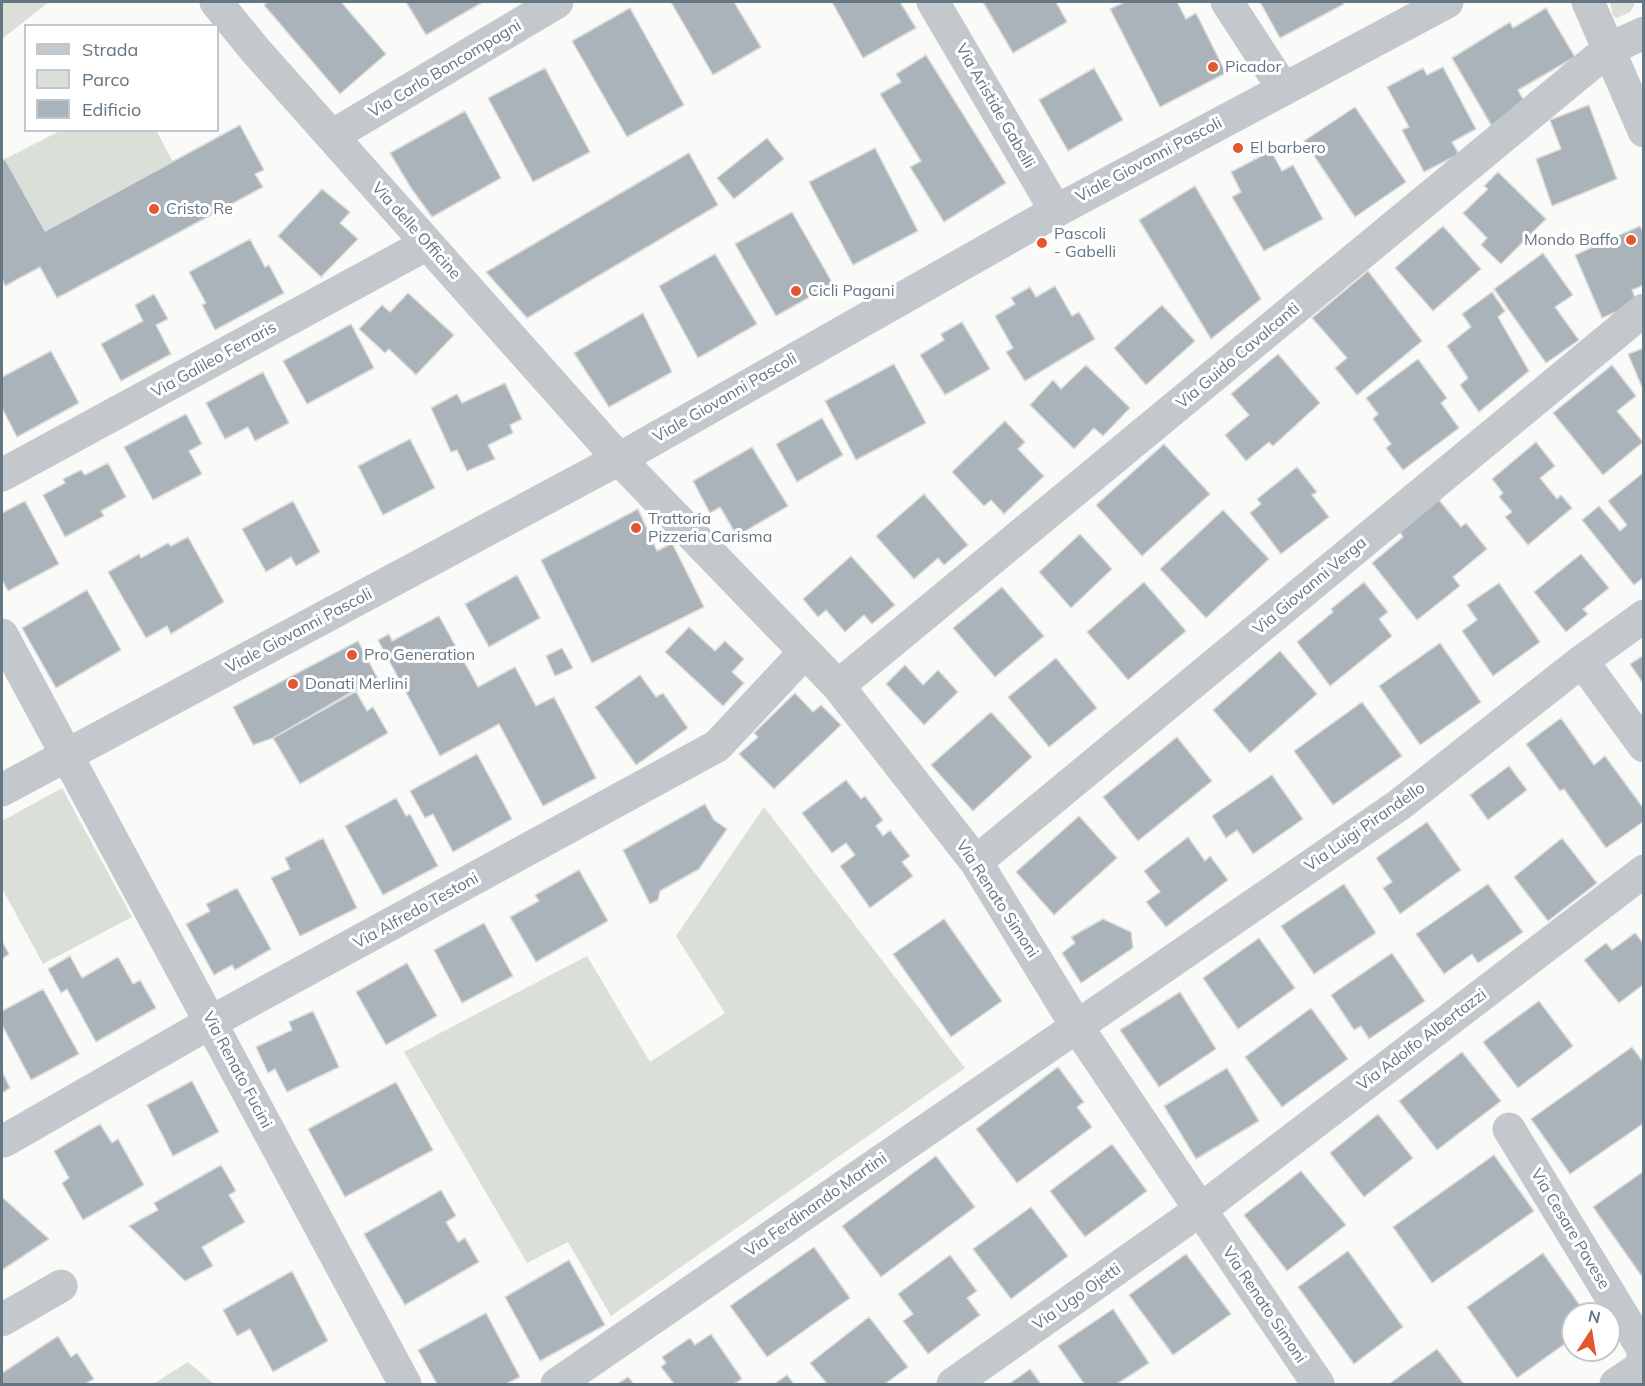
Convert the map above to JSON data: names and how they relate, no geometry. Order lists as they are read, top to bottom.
{
  "streets": {
    "street": [
      "Via Carlo Boncompagni",
      "Via Aristide Gabelli",
      "Viale Giovanni Pascoli",
      "Via delle Officine",
      "Via Guido Cavalcanti",
      "Via Galileo Ferraris",
      "Via Giovanni Verga",
      "Via Luigi Pirandello",
      "Via Renato Simoni",
      "Via Alfredo Testoni",
      "Via Adolfo Albertazzi",
      "Via Renato Fucini",
      "Via Ferdinando Martini",
      "Via Cesare Pavese",
      "Via Ugo Ojetti"
    ]
  },
  "crossings": [
    ["Via Carlo Boncompagni", "Via delle Officine"],
    ["Via Aristide Gabelli", "Viale Giovanni Pascoli"],
    ["Viale Giovanni Pascoli", "Via delle Officine"],
    ["Viale Giovanni Pascoli", "Via Renato Simoni"],
    ["Viale Giovanni Pascoli", "Via Renato Fucini"],
    ["Via delle Officine", "Via Galileo Ferraris"],
    ["Via delle Officine", "Via Renato Simoni"],
    ["Via Guido Cavalcanti", "Via Renato Simoni"],
    ["Via Giovanni Verga", "Via Renato Simoni"],
    ["Via Luigi Pirandello", "Via Renato Simoni"],
    ["Via Luigi Pirandello", "Via Ferdinando Martini"],
    ["Via Renato Simoni", "Via Alfredo Testoni"],
    ["Via Renato Simoni", "Via Adolfo Albertazzi"],
    ["Via Renato Simoni", "Via Ferdinando Martini"],
    ["Via Renato Simoni", "Via Ugo Ojetti"],
    ["Via Alfredo Testoni", "Via Renato Fucini"],
    ["Via Adolfo Albertazzi", "Via Ugo Ojetti"]
  ],
  "places": [
    "Picador",
    "El barbero",
    "Cristo Re",
    "Mondo Baffo",
    "Pascoli - Gabelli",
    "Cicli Pagani",
    "Trattoria Pizzeria Carisma",
    "Pro Generation",
    "Donati Merlini"
  ],
  "legend": ["Strada", "Parco", "Edificio"],
  "north": "top"
}
